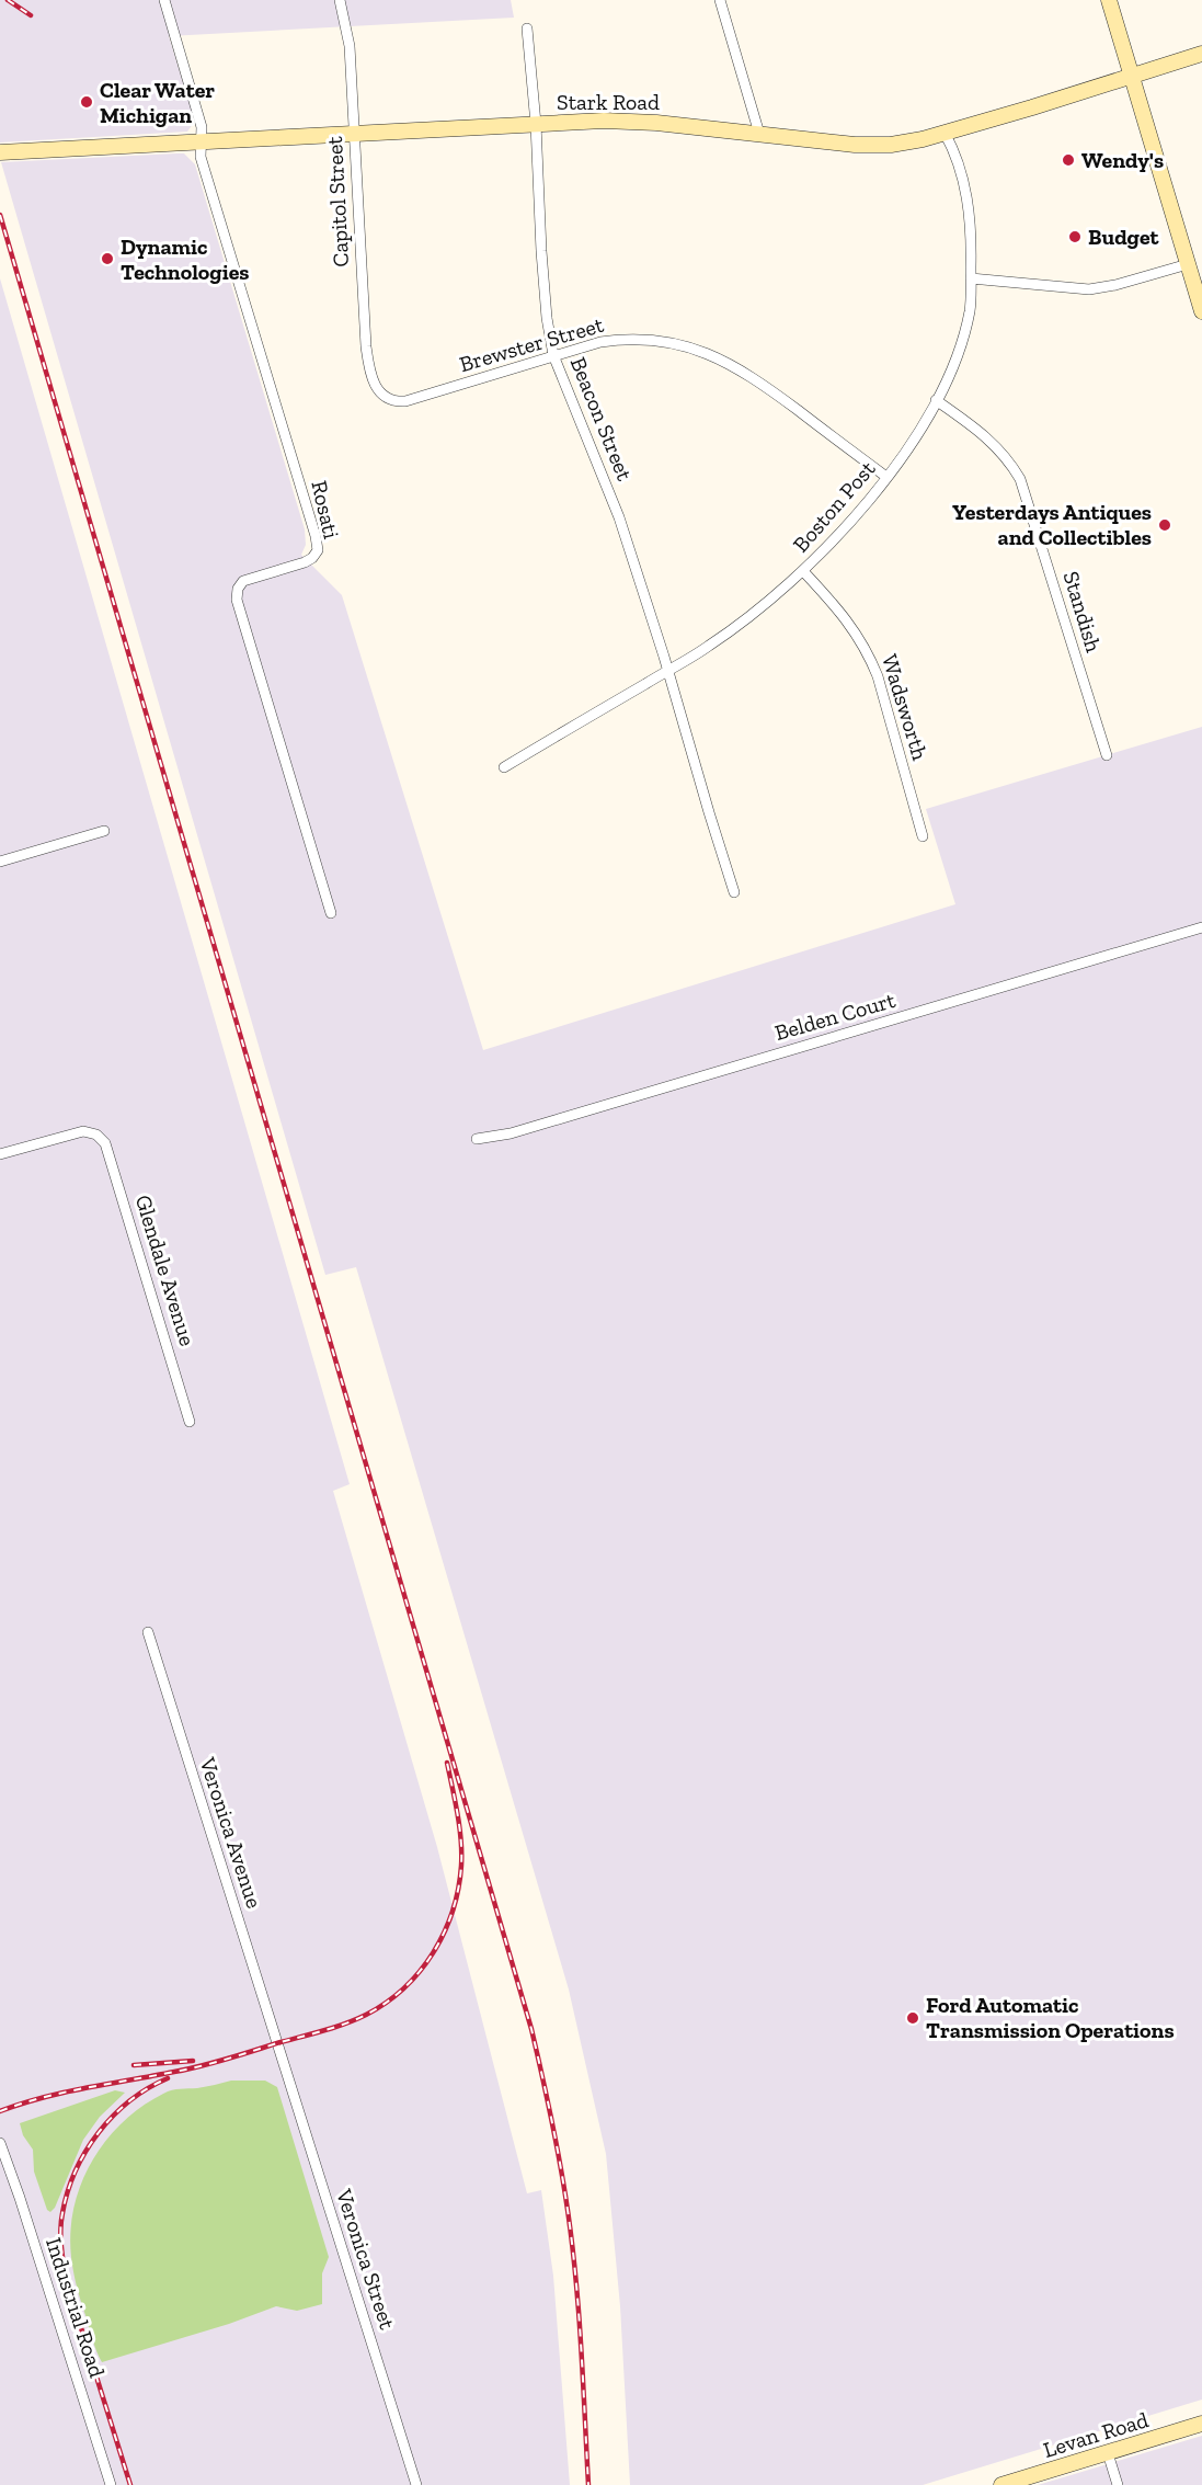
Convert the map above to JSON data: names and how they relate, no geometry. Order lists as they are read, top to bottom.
{
  "streets": {
    "street": [
      "Stark Road",
      "Capitol Street",
      "Brewster Street",
      "Beacon Street",
      "Boston Post",
      "Rosati",
      "Standish",
      "Wadsworth",
      "Belden Court",
      "Glendale Avenue",
      "Veronica Avenue",
      "Veronica Street",
      "Industrial Road",
      "Levan Road"
    ]
  },
  "crossings": [
    ["Stark Road", "Capitol Street"],
    ["Stark Road", "Beacon Street"],
    ["Stark Road", "Boston Post"],
    ["Stark Road", "Rosati"],
    ["Capitol Street", "Brewster Street"],
    ["Brewster Street", "Beacon Street"],
    ["Brewster Street", "Boston Post"],
    ["Beacon Street", "Boston Post"],
    ["Boston Post", "Standish"],
    ["Boston Post", "Wadsworth"],
    ["Veronica Avenue", "Veronica Street"]
  ],
  "places": [
    "Clear Water Michigan",
    "Wendy's",
    "Budget",
    "Dynamic Technologies",
    "Yesterdays Antiques and Collectibles",
    "Ford Automatic Transmission Operations"
  ]
}
